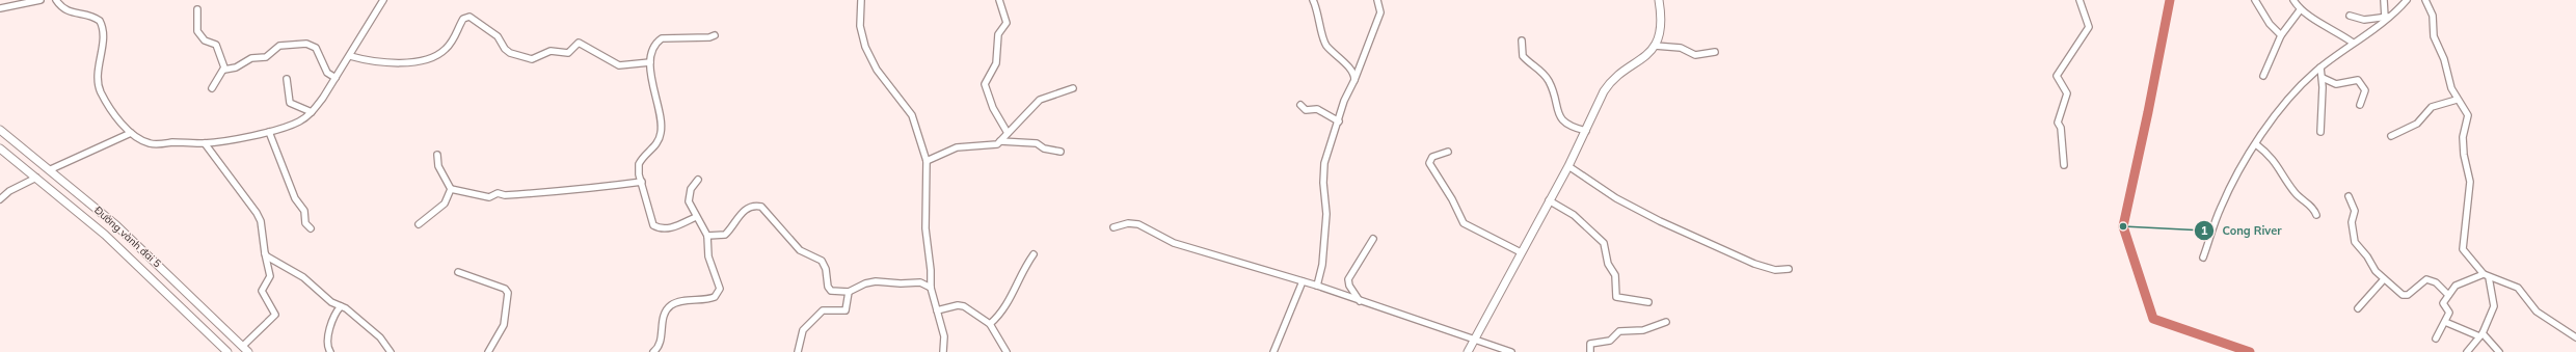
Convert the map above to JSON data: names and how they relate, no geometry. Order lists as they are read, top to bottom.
{
  "streets": {
    "main road": ["Đường vành đai 5"]
  },
  "places": ["Cong River"]
}
